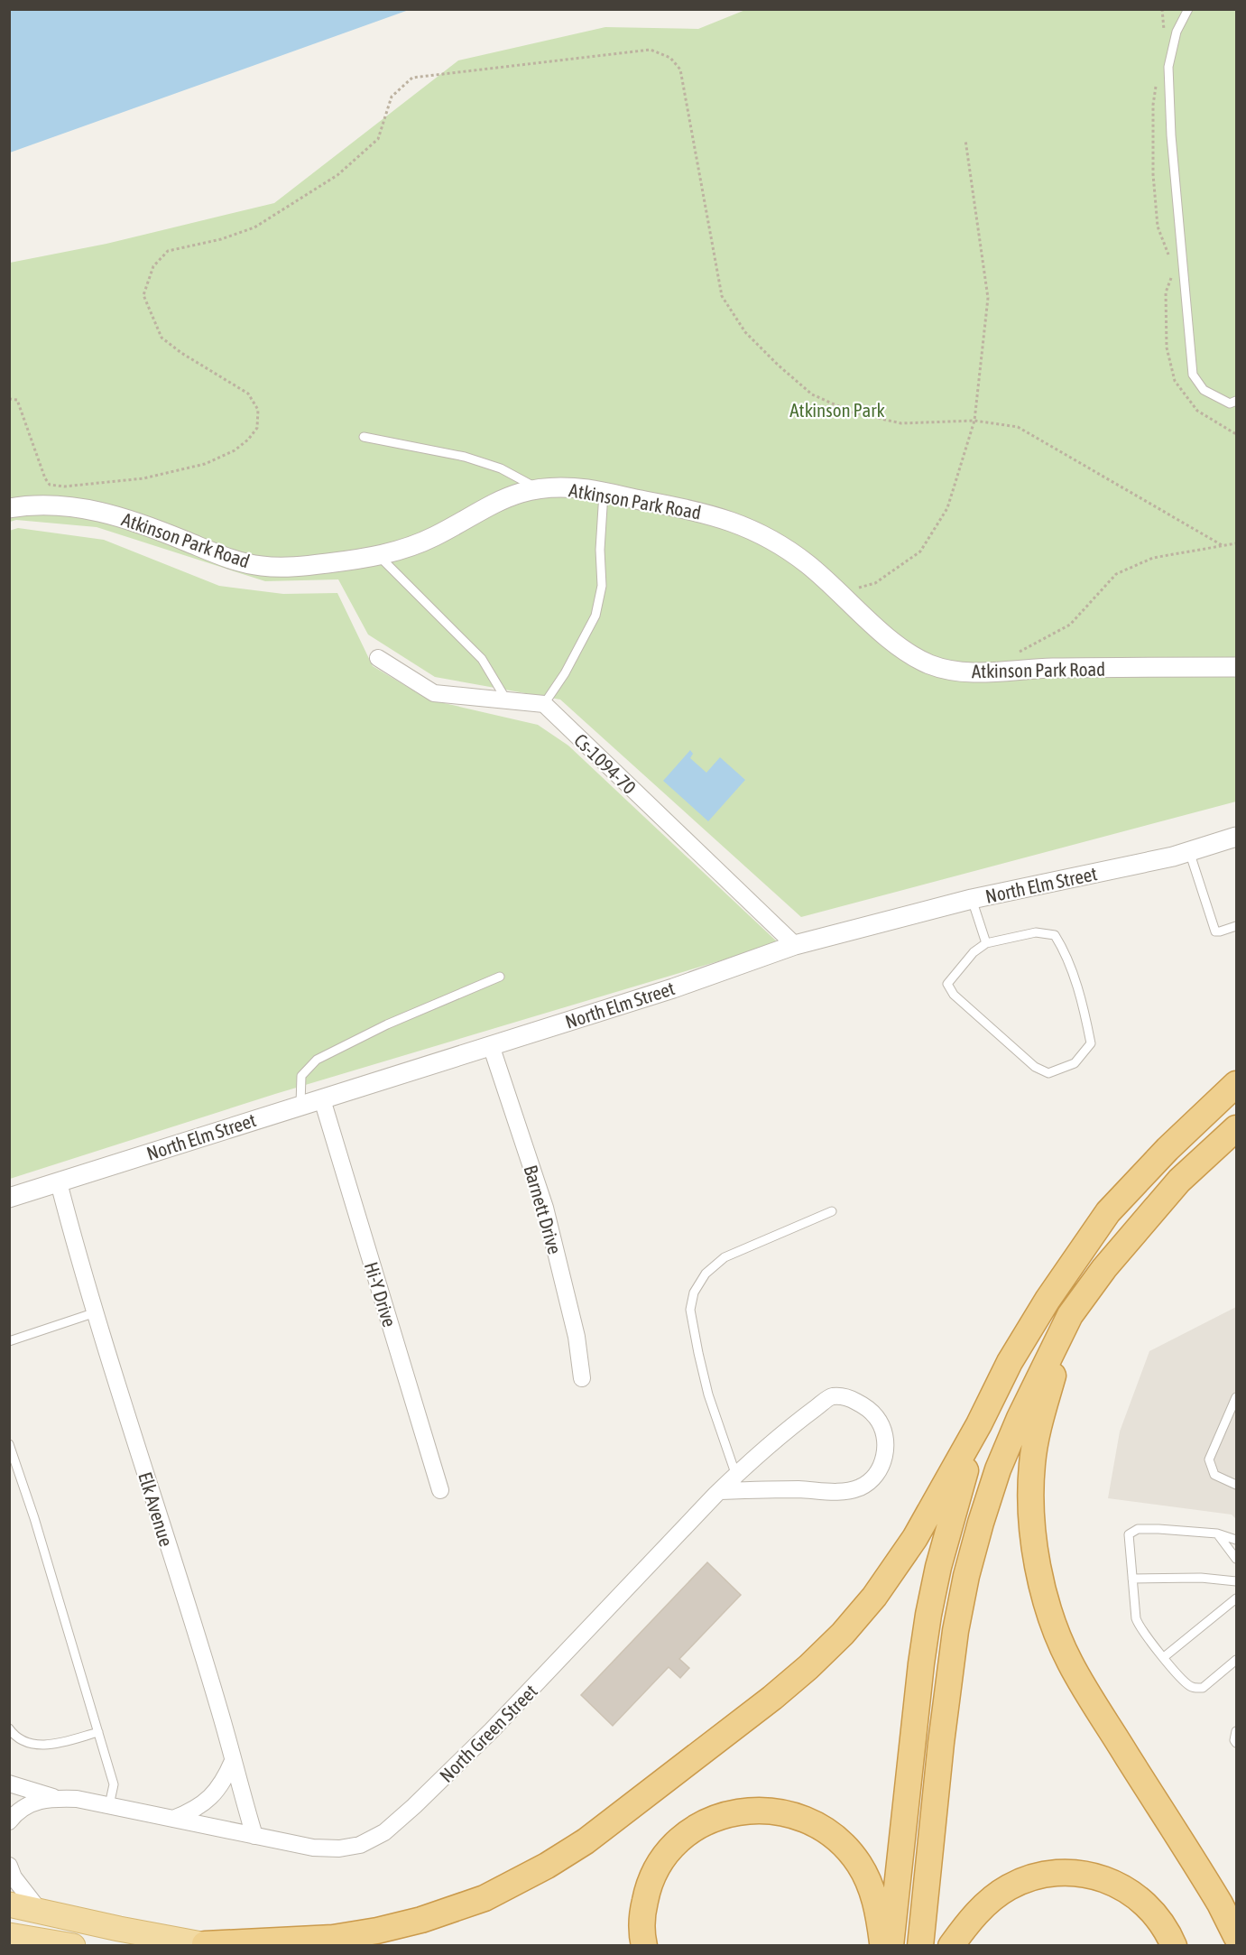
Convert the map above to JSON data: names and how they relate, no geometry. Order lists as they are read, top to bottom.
{
  "streets": {
    "street": [
      "Atkinson Park Road",
      "Cs-1094-70",
      "North Elm Street",
      "Barnett Drive",
      "Hi-Y Drive",
      "Elk Avenue",
      "North Green Street"
    ]
  },
  "crossings": [
    ["Cs-1094-70", "North Elm Street"],
    ["North Elm Street", "Barnett Drive"],
    ["North Elm Street", "Hi-Y Drive"],
    ["North Elm Street", "Elk Avenue"],
    ["Elk Avenue", "North Green Street"]
  ],
  "parks": ["Atkinson Park"]
}
